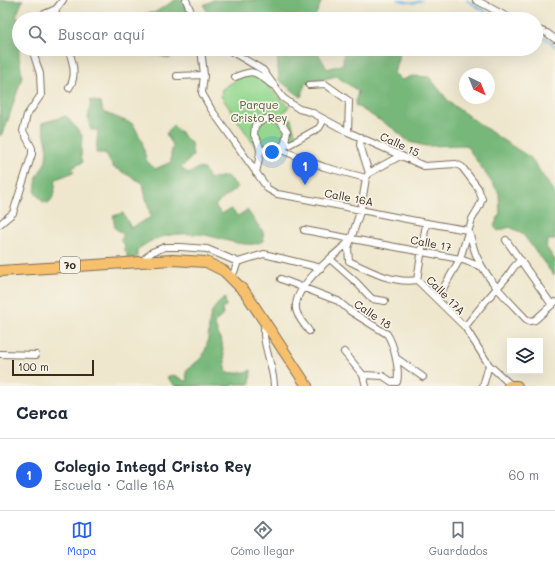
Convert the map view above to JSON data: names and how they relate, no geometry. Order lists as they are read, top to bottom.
{
  "streets": {
    "main road": ["70"],
    "street": [
      "Calle 15",
      "Calle 16A",
      "Calle 17",
      "Calle 17A",
      "Calle 18"
    ]
  },
  "crossings": [
    ["Calle 15", "Calle 16A"],
    ["Calle 17", "Calle 17A"]
  ],
  "parks": ["Parque Cristo Rey"],
  "scale_bar": "100 m",
  "north": "bottom right",
  "page": {
    "search": "Buscar aquí",
    "pins": "1",
    "scale": "100 m",
    "heading": "Cerca",
    "list": [
      {
        "mark": "1",
        "name": "Colegio Integd Cristo Rey",
        "note": "Escuela · Calle 16A",
        "value": "60 m"
      }
    ],
    "nav": ["Mapa", "Cómo llegar", "Guardados"]
  }
}
